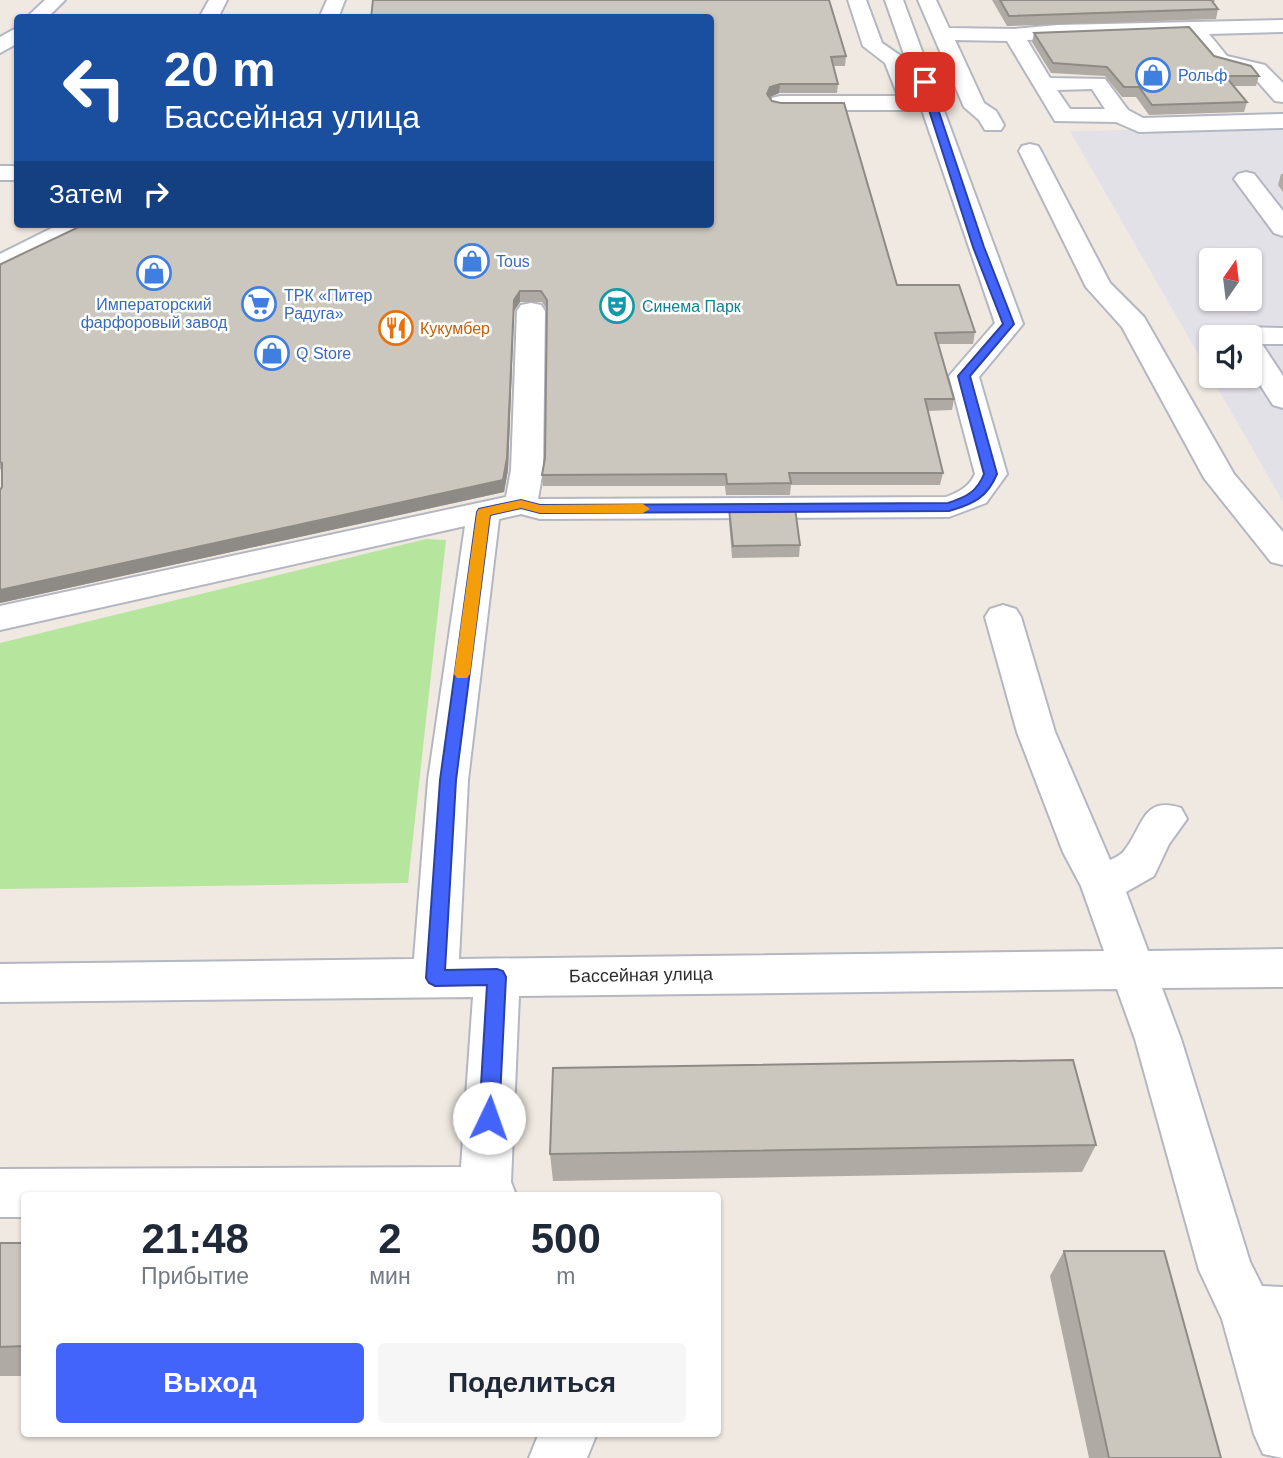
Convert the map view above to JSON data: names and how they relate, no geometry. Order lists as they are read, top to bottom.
{
  "streets": {
    "street": ["Бассейная улица"]
  },
  "places": {
    "shop": [
      "Рольф",
      "Tous",
      "Императорский фарфоровый завод",
      "Q Store"
    ],
    "supermarket": ["ТРК «Питер Радуга»"],
    "theatre": ["Синема Парк"],
    "restaurant": ["Кукумбер"]
  },
  "north": "top",
  "page": {
    "turn": ["20 m", "Бассейная улица"],
    "then": "Затем",
    "eta": [
      "21:48",
      "Прибытие",
      "2",
      "мин",
      "500",
      "m"
    ],
    "buttons": ["Выход", "Поделиться"]
  }
}
